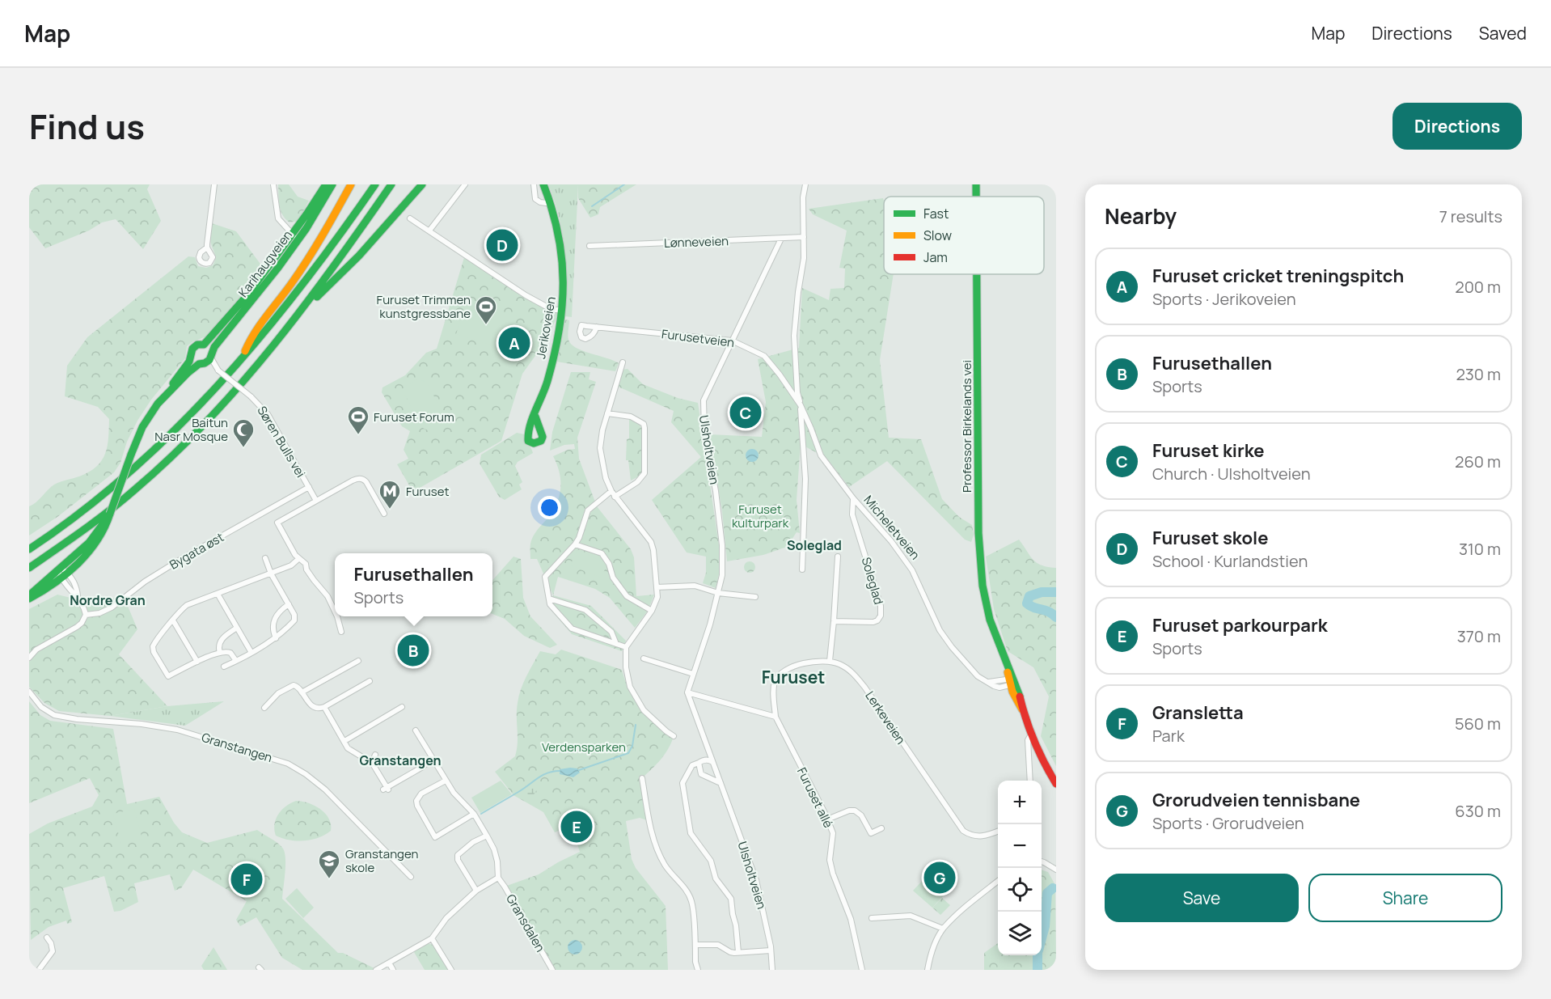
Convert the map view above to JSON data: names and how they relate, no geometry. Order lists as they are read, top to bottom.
{
  "streets": {
    "main road": ["Karihaugveien", "Jerikoveien", "Professor Birkelands vei"],
    "street": [
      "Lønneveien",
      "Furusetveien",
      "Søren Bulls vei",
      "Ulsholtveien",
      "Micheletveien",
      "Bygata øst",
      "Soleglad",
      "Lerkeveien",
      "Granstangen",
      "Furuset allé",
      "Gransdalen"
    ]
  },
  "crossings": [
    ["Lønneveien", "Ulsholtveien"],
    ["Lønneveien", "Micheletveien"],
    ["Karihaugveien", "Søren Bulls vei"],
    ["Furusetveien", "Ulsholtveien"],
    ["Furusetveien", "Micheletveien"],
    ["Professor Birkelands vei", "Micheletveien"],
    ["Søren Bulls vei", "Bygata øst"],
    ["Micheletveien", "Soleglad"]
  ],
  "districts": [
    "Soleglad",
    "Nordre Gran",
    "Furuset",
    "Granstangen"
  ],
  "parks": ["Furuset kulturpark", "Verdensparken"],
  "places": {
    "sports": ["Furuset Trimmen kunstgressbane", "Furuset Forum"],
    "mosque": ["Baitun Nasr Mosque"],
    "metro station": ["Furuset"],
    "school or university": ["Granstangen skole"]
  },
  "legend": ["Fast", "Slow", "Jam"],
  "page": {
    "header": "Map",
    "nav": ["Map", "Directions", "Saved"],
    "title": "Find us",
    "buttons": [
      "Directions",
      ["Save", "Share"]
    ],
    "heading": ["Nearby", "7 results"],
    "pins": [
      "D",
      "A",
      "C",
      "B",
      "E",
      "G",
      "F"
    ],
    "list": [
      {
        "mark": "A",
        "name": "Furuset cricket treningspitch",
        "note": "Sports · Jerikoveien",
        "value": "200 m"
      },
      {
        "mark": "B",
        "name": "Furusethallen",
        "note": "Sports",
        "value": "230 m"
      },
      {
        "mark": "C",
        "name": "Furuset kirke",
        "note": "Church · Ulsholtveien",
        "value": "260 m"
      },
      {
        "mark": "D",
        "name": "Furuset skole",
        "note": "School · Kurlandstien",
        "value": "310 m"
      },
      {
        "mark": "E",
        "name": "Furuset parkourpark",
        "note": "Sports",
        "value": "370 m"
      },
      {
        "mark": "F",
        "name": "Gransletta",
        "note": "Park",
        "value": "560 m"
      },
      {
        "mark": "G",
        "name": "Grorudveien tennisbane",
        "note": "Sports · Grorudveien",
        "value": "630 m"
      }
    ],
    "popup": ["Furusethallen", "Sports"],
    "map_buttons": ["+", "−"]
  }
}
